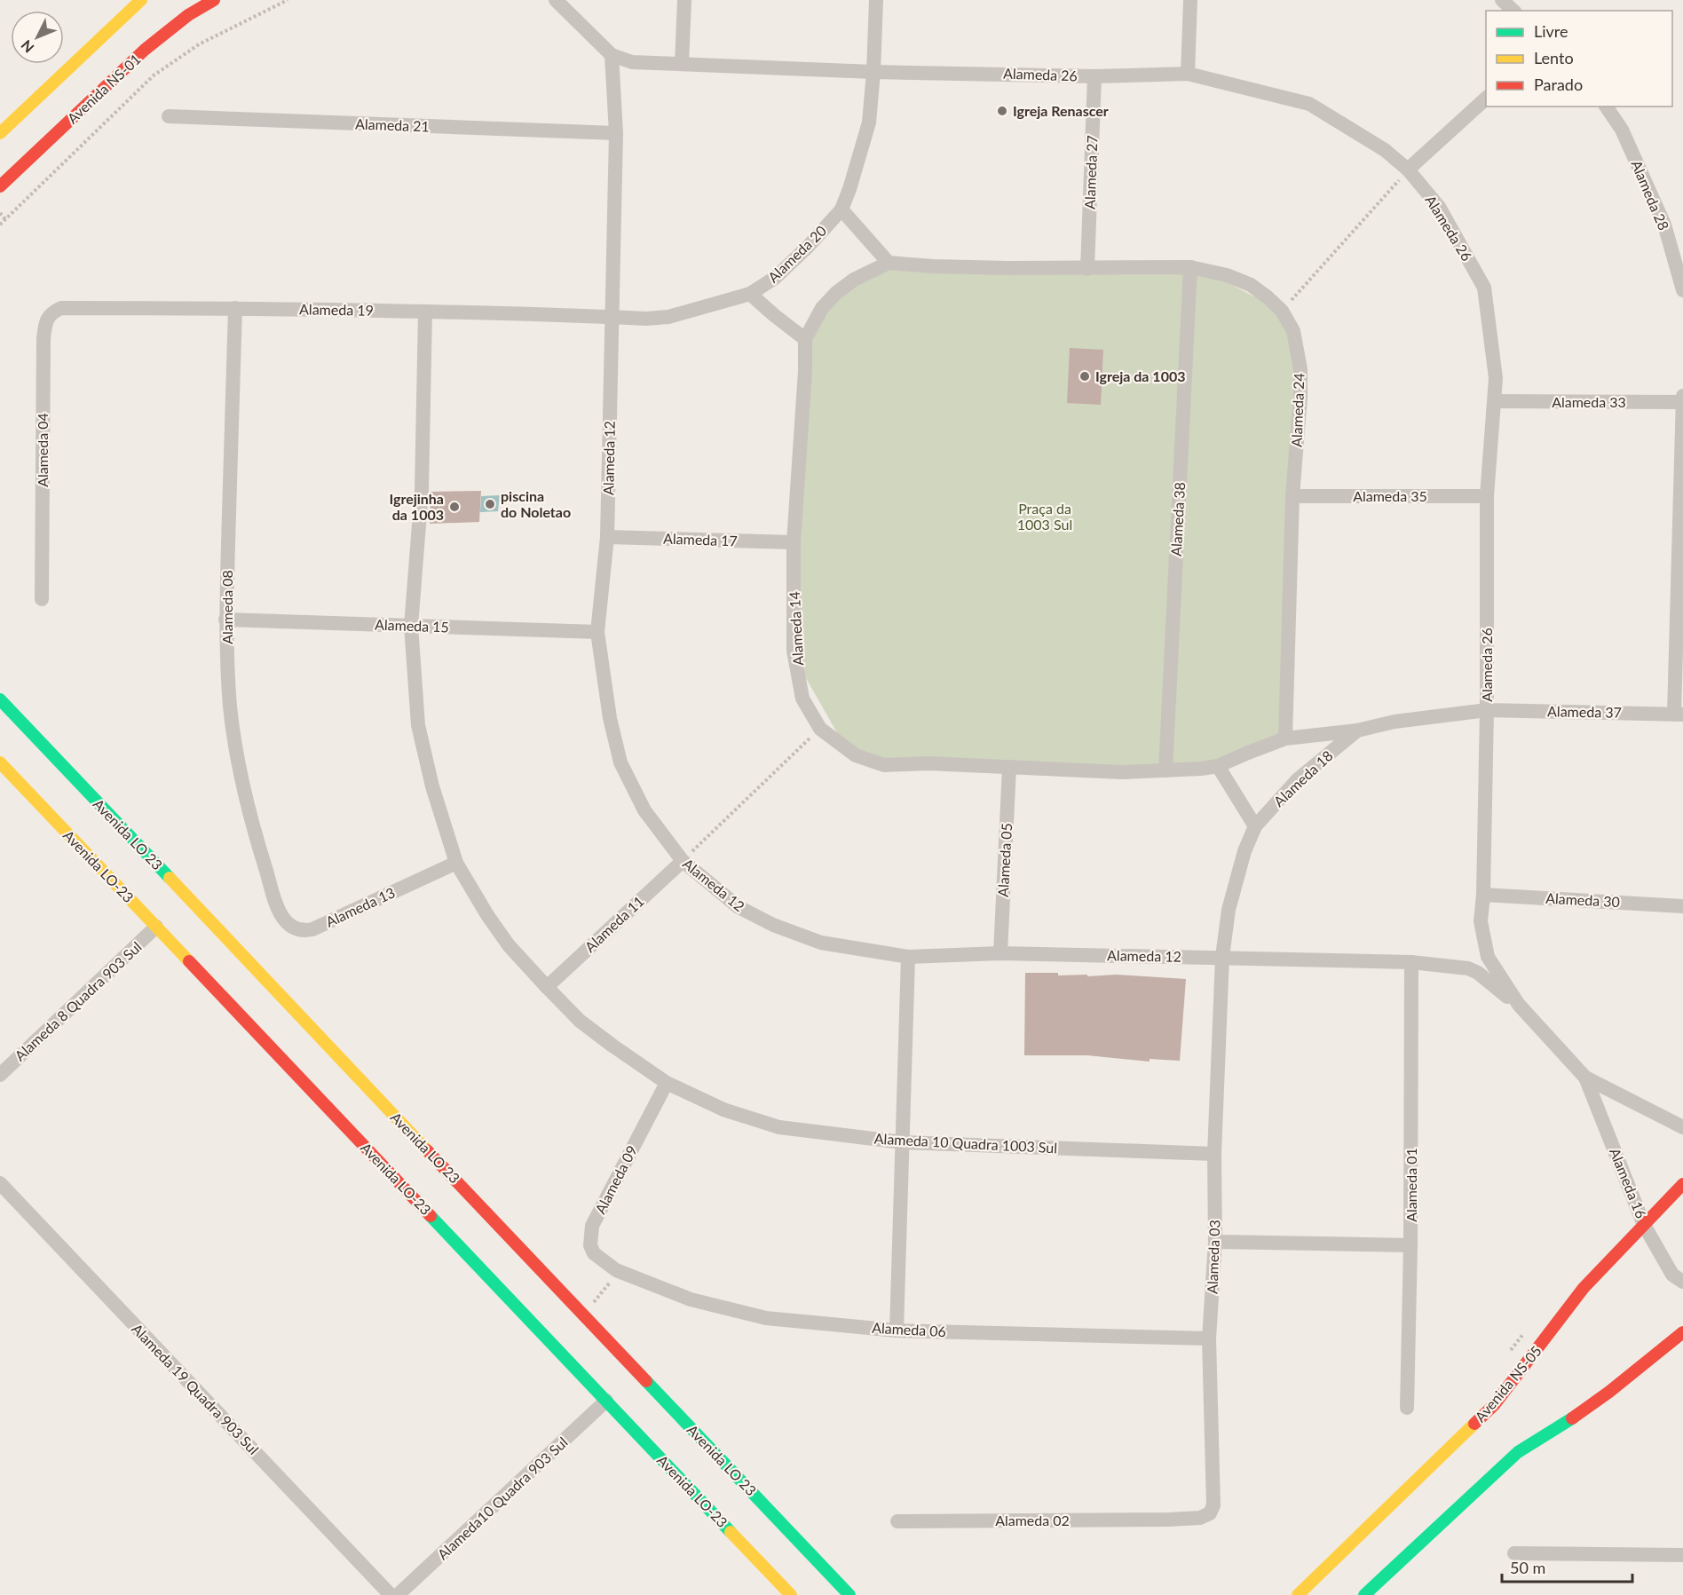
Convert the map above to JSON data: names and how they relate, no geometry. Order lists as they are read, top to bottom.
{
  "streets": {
    "street": [
      "Alameda 26",
      "Avenida NS-01",
      "Alameda 21",
      "Alameda 27",
      "Alameda 28",
      "Alameda 20",
      "Alameda 19",
      "Alameda 33",
      "Alameda 24",
      "Alameda 04",
      "Alameda 12",
      "Alameda 35",
      "Alameda 38",
      "Alameda 17",
      "Alameda 08",
      "Alameda 15",
      "Alameda 14",
      "Alameda 37",
      "Alameda 18",
      "Avenida LO 23",
      "Alameda 05",
      "Avenida LO-23",
      "Alameda 30",
      "Alameda 13",
      "Alameda 11",
      "Alameda 8 Quadra 903 Sul",
      "Alameda 10 Quadra 1003 Sul",
      "Alameda 09",
      "Alameda 16",
      "Alameda 01",
      "Alameda 03",
      "Alameda 06",
      "Avenida NS-05",
      "Alameda 19 Quadra 903 Sul",
      "Alameda10 Quadra 903 Sul",
      "Alameda 02"
    ]
  },
  "crossings": [
    ["Alameda 26", "Alameda 27"],
    ["Alameda 26", "Alameda 20"],
    ["Alameda 26", "Alameda 33"],
    ["Alameda 26", "Alameda 12"],
    ["Alameda 26", "Alameda 35"],
    ["Alameda 26", "Alameda 37"],
    ["Alameda 26", "Alameda 18"],
    ["Alameda 26", "Alameda 30"],
    ["Alameda 26", "Alameda 16"],
    ["Alameda 21", "Alameda 12"],
    ["Alameda 27", "Alameda 24"],
    ["Alameda 20", "Alameda 19"],
    ["Alameda 20", "Alameda 12"],
    ["Alameda 19", "Alameda 04"],
    ["Alameda 19", "Alameda 12"],
    ["Alameda 19", "Alameda 08"],
    ["Alameda 19", "Alameda 10 Quadra 1003 Sul"],
    ["Alameda 24", "Alameda 35"],
    ["Alameda 24", "Alameda 38"],
    ["Alameda 24", "Alameda 14"],
    ["Alameda 12", "Alameda 17"],
    ["Alameda 12", "Alameda 15"],
    ["Alameda 12", "Alameda 18"],
    ["Alameda 12", "Alameda 05"],
    ["Alameda 12", "Alameda 11"],
    ["Alameda 12", "Alameda 16"],
    ["Alameda 12", "Alameda 01"],
    ["Alameda 12", "Alameda 03"],
    ["Alameda 38", "Alameda 14"],
    ["Alameda 17", "Alameda 14"],
    ["Alameda 08", "Alameda 15"],
    ["Alameda 08", "Alameda 13"],
    ["Alameda 15", "Alameda 10 Quadra 1003 Sul"],
    ["Alameda 14", "Alameda 05"],
    ["Alameda 37", "Alameda 18"],
    ["Alameda 18", "Alameda 03"],
    ["Avenida LO-23", "Alameda 8 Quadra 903 Sul"],
    ["Avenida LO-23", "Alameda10 Quadra 903 Sul"],
    ["Alameda 13", "Alameda 10 Quadra 1003 Sul"],
    ["Alameda 11", "Alameda 10 Quadra 1003 Sul"],
    ["Alameda 10 Quadra 1003 Sul", "Alameda 09"],
    ["Alameda 10 Quadra 1003 Sul", "Alameda 03"],
    ["Alameda 09", "Alameda 06"],
    ["Alameda 16", "Avenida NS-05"],
    ["Alameda 03", "Alameda 06"],
    ["Alameda 03", "Alameda 02"]
  ],
  "parks": ["Praça da 1003 Sul"],
  "places": [
    "Igreja Renascer",
    "Igreja da 1003",
    "piscina do Noletao",
    "Igrejinha da 1003"
  ],
  "legend": ["Livre", "Lento", "Parado"],
  "scale_bar": "50 m",
  "north": "bottom left"
}
